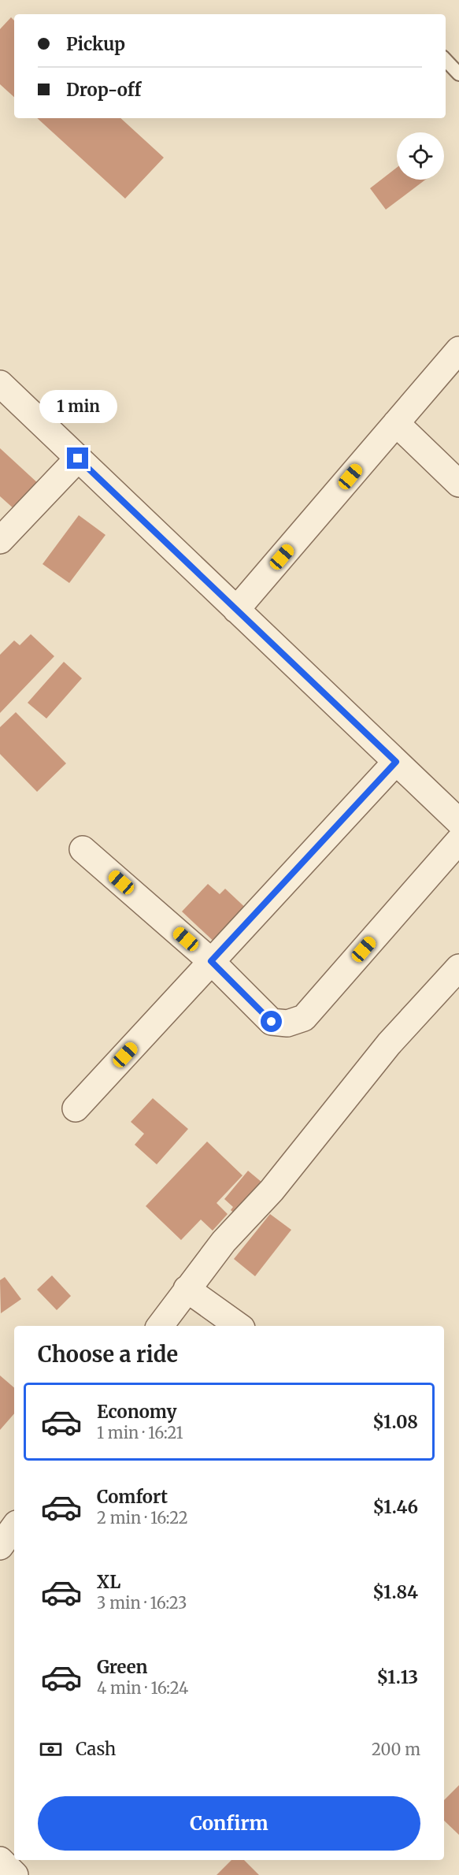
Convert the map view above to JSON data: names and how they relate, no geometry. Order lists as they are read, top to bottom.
{
  "page": {
    "banner": ["Pickup", "Drop-off"],
    "bubble": "1 min",
    "heading": "Choose a ride",
    "list": [
      {
        "name": "Economy",
        "note": "1 min · 16:21",
        "value": "$1.08"
      },
      {
        "name": "Comfort",
        "note": "2 min · 16:22",
        "value": "$1.46"
      },
      {
        "name": "XL",
        "note": "3 min · 16:23",
        "value": "$1.84"
      },
      {
        "name": "Green",
        "note": "4 min · 16:24",
        "value": "$1.13"
      }
    ],
    "pay": ["Cash", "200 m"],
    "buttons": "Confirm"
  }
}
